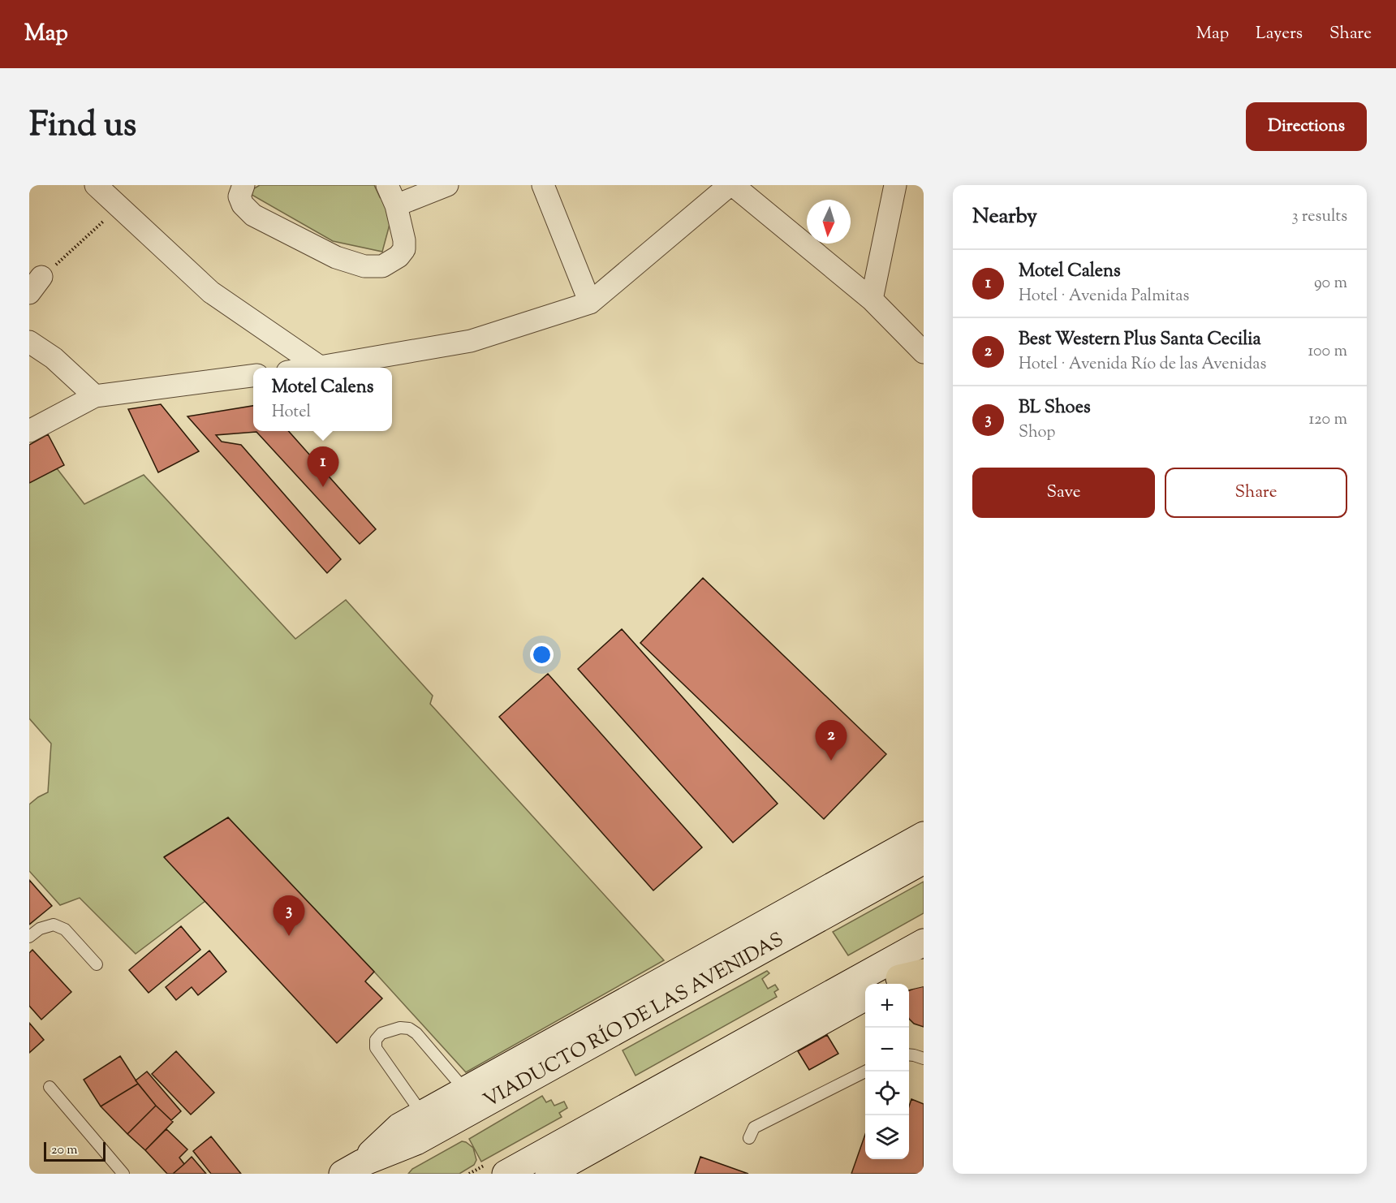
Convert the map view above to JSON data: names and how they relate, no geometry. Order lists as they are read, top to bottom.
{
  "streets": {
    "main road": ["VIADUCTO RÍO DE LAS AVENIDAS"]
  },
  "scale_bar": "20 m",
  "north": "bottom",
  "page": {
    "header": "Map",
    "nav": ["Map", "Layers", "Share"],
    "title": "Find us",
    "buttons": [
      "Directions",
      ["Save", "Share"]
    ],
    "heading": ["Nearby", "3 results"],
    "list": [
      {
        "mark": "1",
        "name": "Motel Calens",
        "note": "Hotel · Avenida Palmitas",
        "value": "90 m"
      },
      {
        "mark": "2",
        "name": "Best Western Plus Santa Cecilia",
        "note": "Hotel · Avenida Río de las Avenidas",
        "value": "100 m"
      },
      {
        "mark": "3",
        "name": "BL Shoes",
        "note": "Shop",
        "value": "120 m"
      }
    ],
    "popup": ["Motel Calens", "Hotel"],
    "pins": ["1", "2", "3"],
    "map_buttons": ["+", "−"],
    "scale": "20 m"
  }
}
